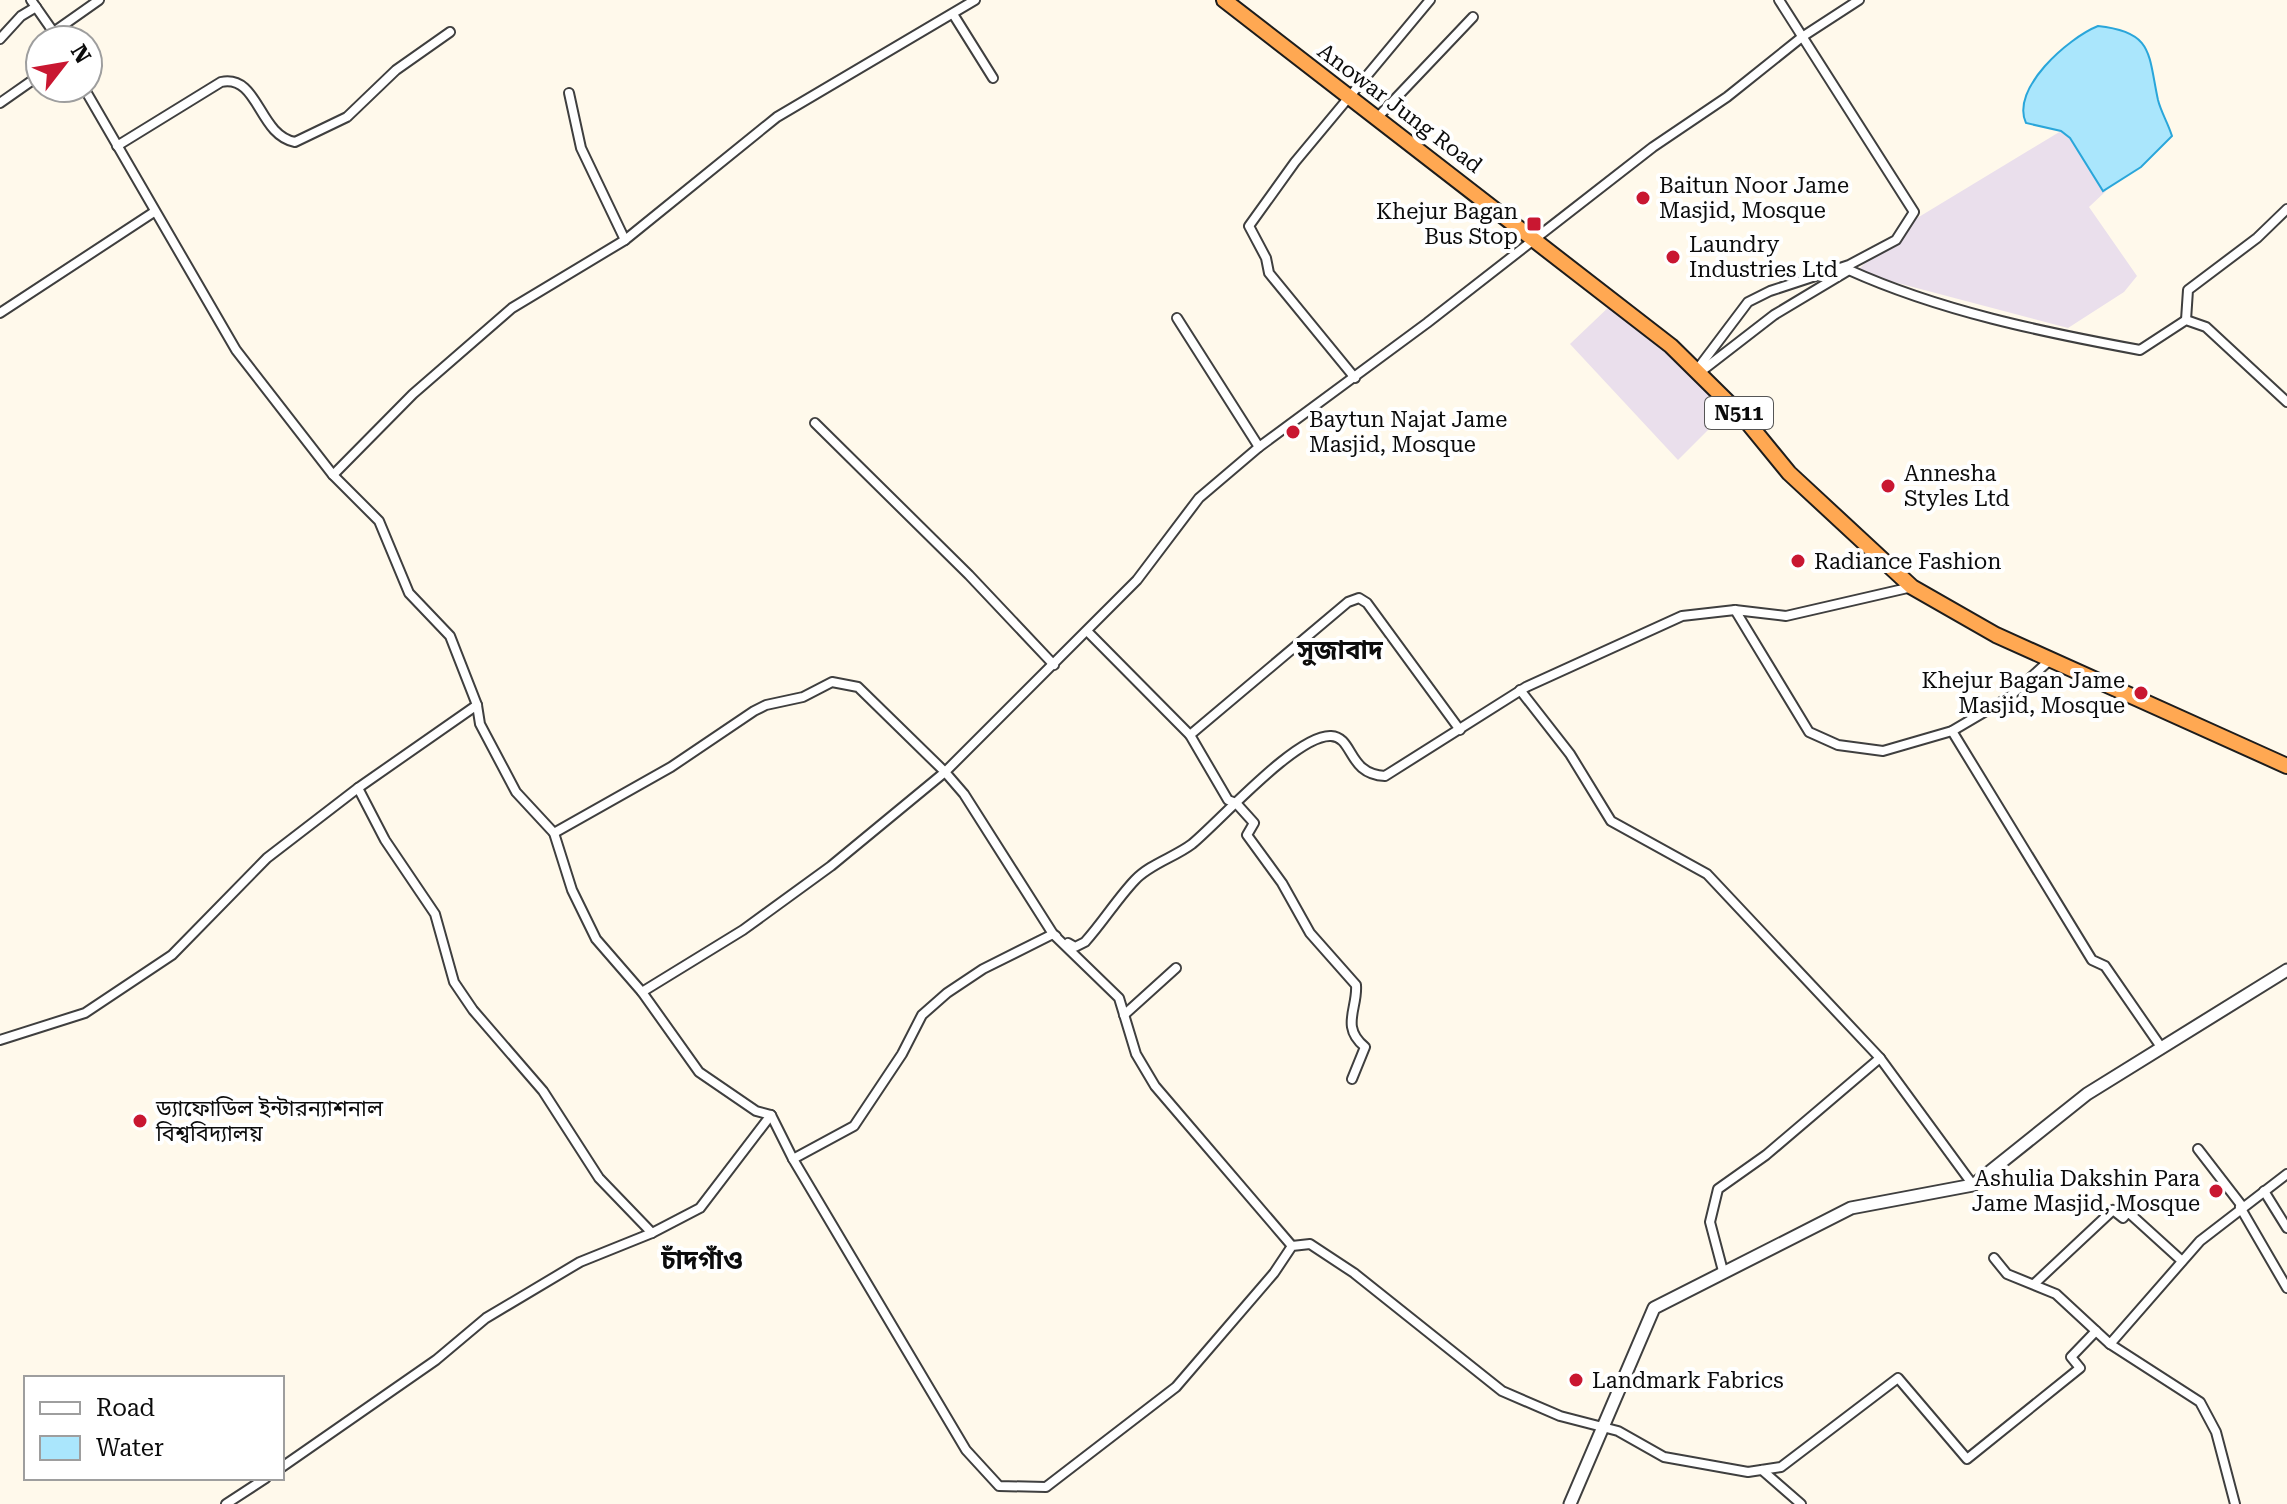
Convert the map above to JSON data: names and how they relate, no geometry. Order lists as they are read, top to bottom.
{
  "streets": {
    "highway": ["Anowar Jung Road", "N511"]
  },
  "districts": ["সুজাবাদ", "চাঁদগাঁও"],
  "places": {
    "other": [
      "Baitun Noor Jame Masjid, Mosque",
      "Laundry Industries Ltd",
      "Baytun Najat Jame Masjid, Mosque",
      "Annesha Styles Ltd",
      "Radiance Fashion",
      "Khejur Bagan Jame Masjid, Mosque",
      "ড্যাফোডিল ইন্টারন্যাশনাল বিশ্ববিদ্যালয়",
      "Ashulia Dakshin Para Jame Masjid, Mosque",
      "Landmark Fabrics"
    ],
    "transit": ["Khejur Bagan Bus Stop"]
  },
  "legend": ["Road", "Water"],
  "north": "top right"
}
